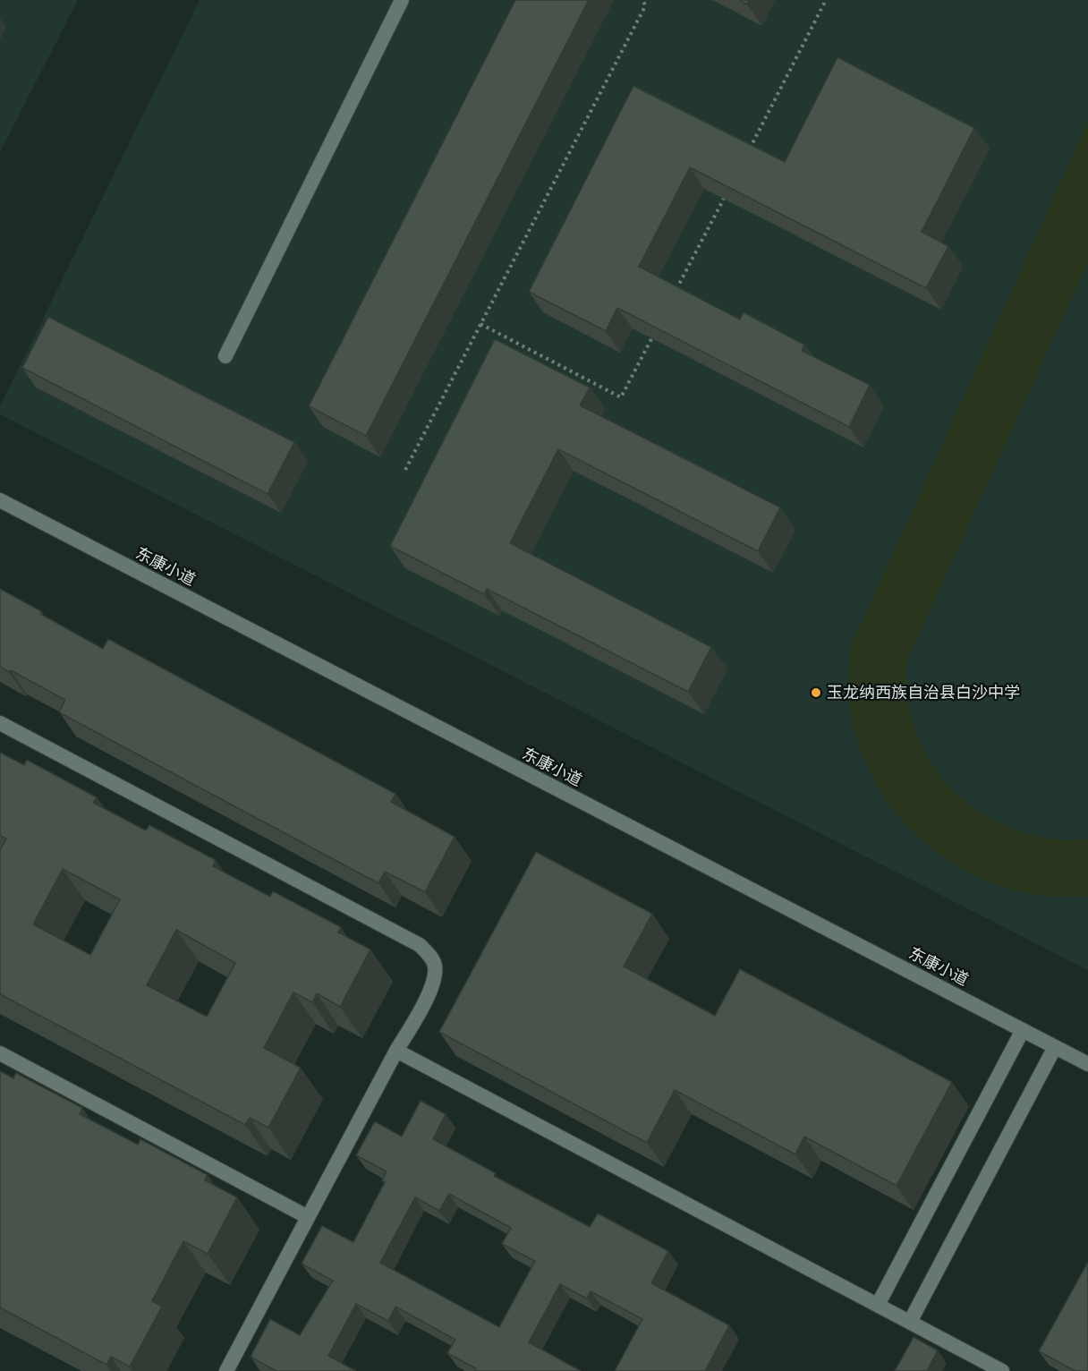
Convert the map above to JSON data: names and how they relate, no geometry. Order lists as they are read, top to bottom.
{
  "streets": {
    "street": ["东康小道"]
  },
  "places": ["玉龙纳西族自治县白沙中学"]
}
